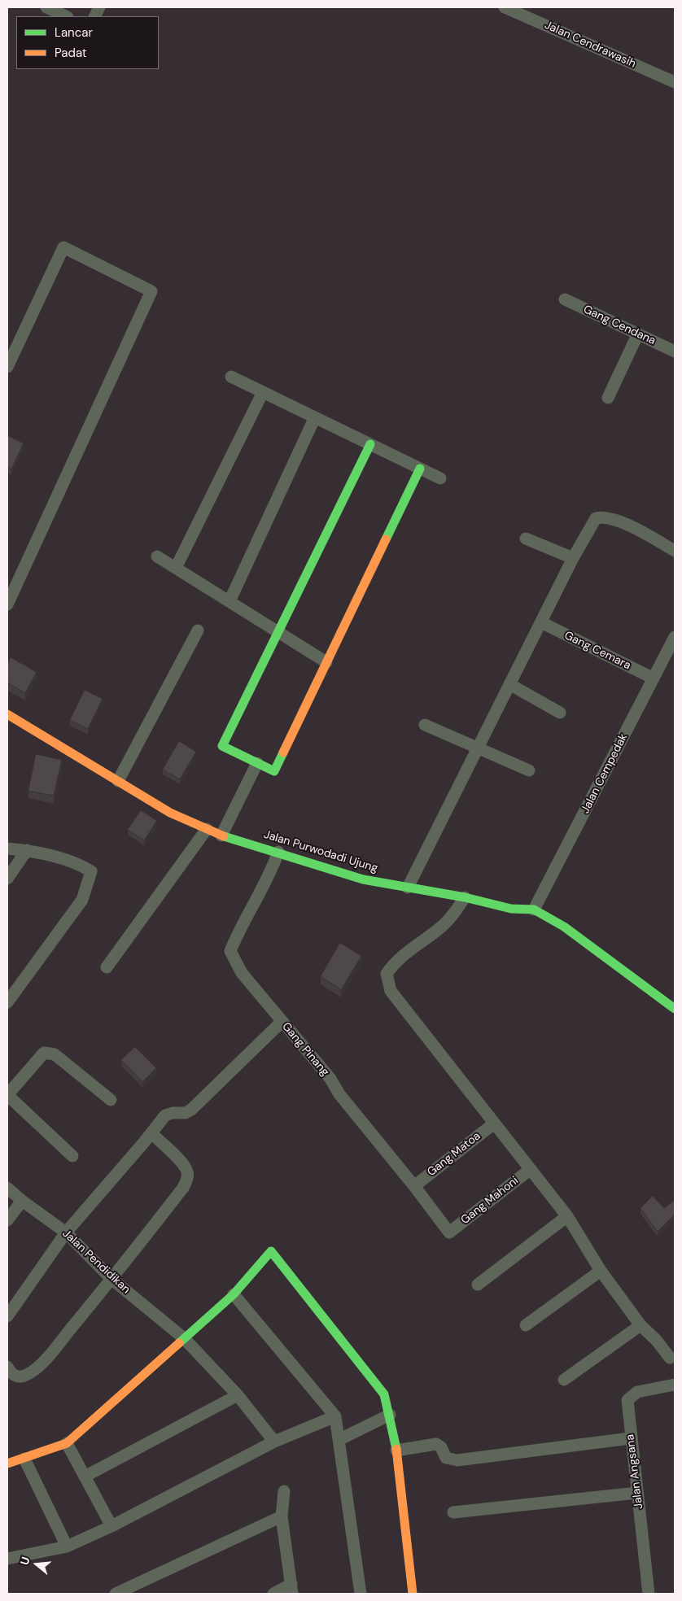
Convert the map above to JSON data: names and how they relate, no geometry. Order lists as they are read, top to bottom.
{
  "streets": {
    "street": [
      "Jalan Cendrawasih",
      "Gang Cendana",
      "Gang Cemara",
      "Jalan Cempedak",
      "Jalan Purwodadi Ujung",
      "Gang Pinang",
      "Gang Matoa",
      "Gang Mahoni",
      "Jalan Pendidikan",
      "Jalan Angsana"
    ]
  },
  "crossings": [
    ["Gang Cemara", "Jalan Cempedak"],
    ["Jalan Cempedak", "Jalan Purwodadi Ujung"],
    ["Jalan Purwodadi Ujung", "Gang Pinang"],
    ["Gang Pinang", "Gang Matoa"],
    ["Gang Pinang", "Gang Mahoni"]
  ],
  "legend": ["Lancar", "Padat"],
  "north": "left"
}
